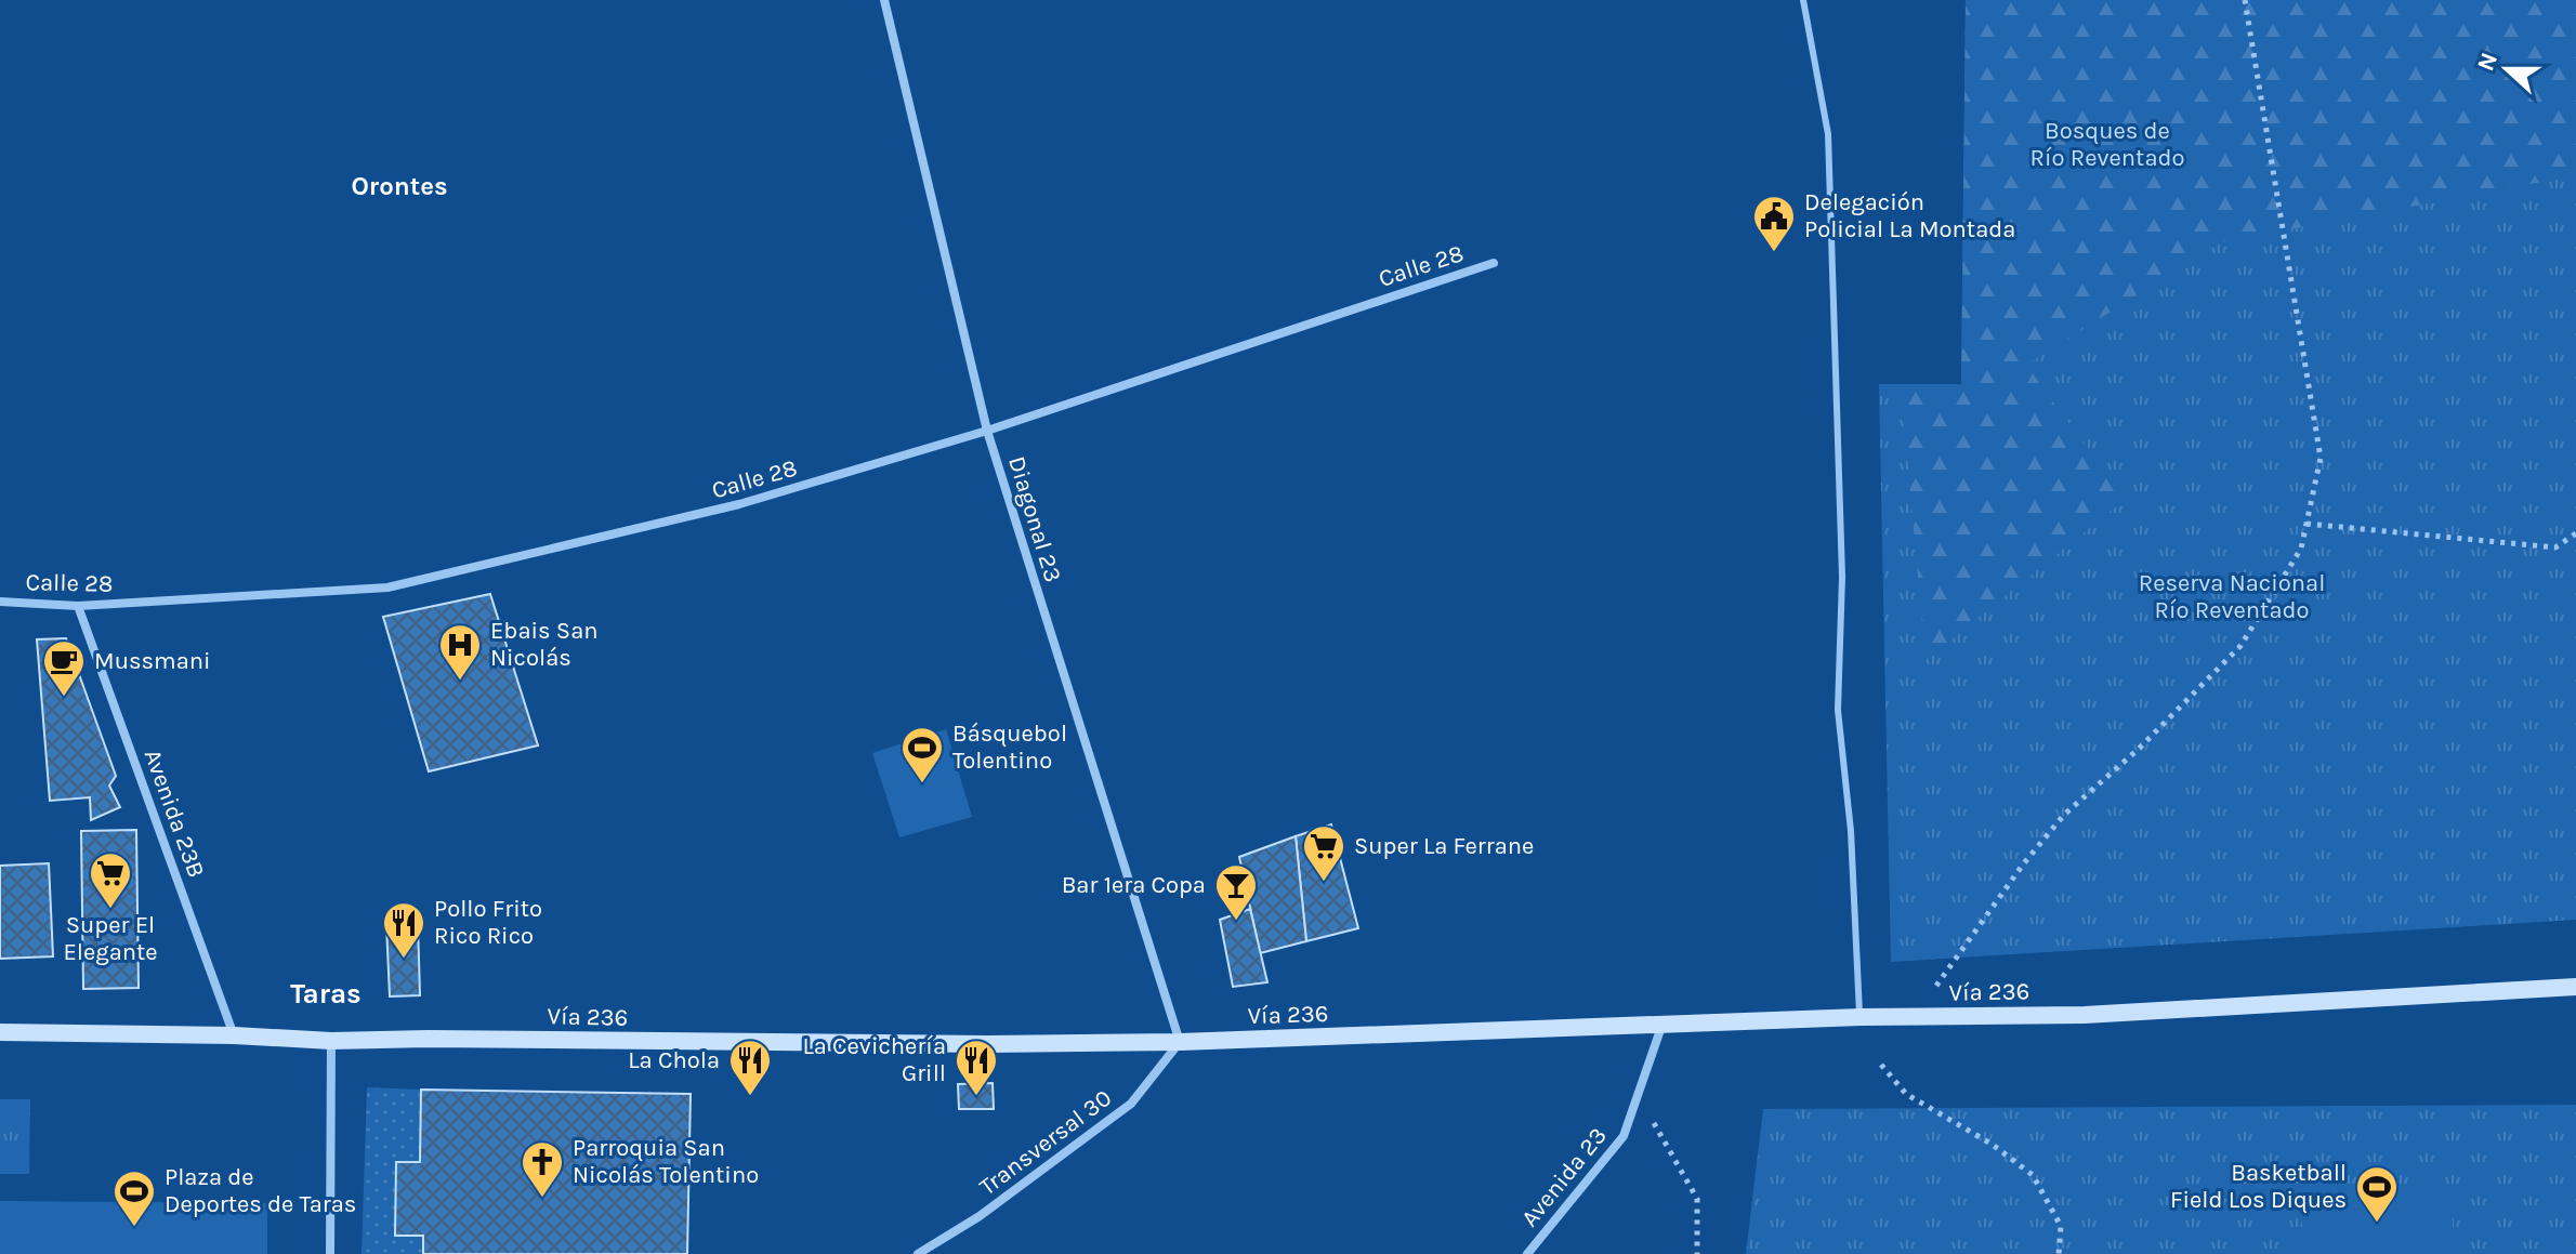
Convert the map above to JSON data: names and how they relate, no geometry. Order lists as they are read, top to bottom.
{
  "streets": {
    "main road": ["Vía 236"],
    "street": [
      "Calle 28",
      "Diagonal 23",
      "Avenida 23B",
      "Transversal 30",
      "Avenida 23"
    ]
  },
  "crossings": [
    ["Calle 28", "Diagonal 23"],
    ["Calle 28", "Avenida 23B"],
    ["Diagonal 23", "Vía 236"],
    ["Diagonal 23", "Transversal 30"],
    ["Avenida 23B", "Vía 236"],
    ["Vía 236", "Transversal 30"],
    ["Vía 236", "Avenida 23"]
  ],
  "districts": ["Orontes", "Taras"],
  "parks": ["Bosques de Río Reventado", "Reserva Nacional Río Reventado"],
  "places": {
    "public building": ["Delegación Policial La Montada"],
    "hospital": ["Ebais San Nicolás"],
    "cafe": ["Mussmani"],
    "sports": ["Básquebol Tolentino", "Basketball Field Los Diques", "Plaza de Deportes de Taras"],
    "supermarket": ["Super La Ferrane", "Super El Elegante"],
    "bar": ["Bar 1era Copa"],
    "restaurant": ["Pollo Frito Rico Rico", "La Chola", "La Cevichería Grill"],
    "church": ["Parroquia San Nicolás Tolentino"]
  },
  "north": "left"
}
